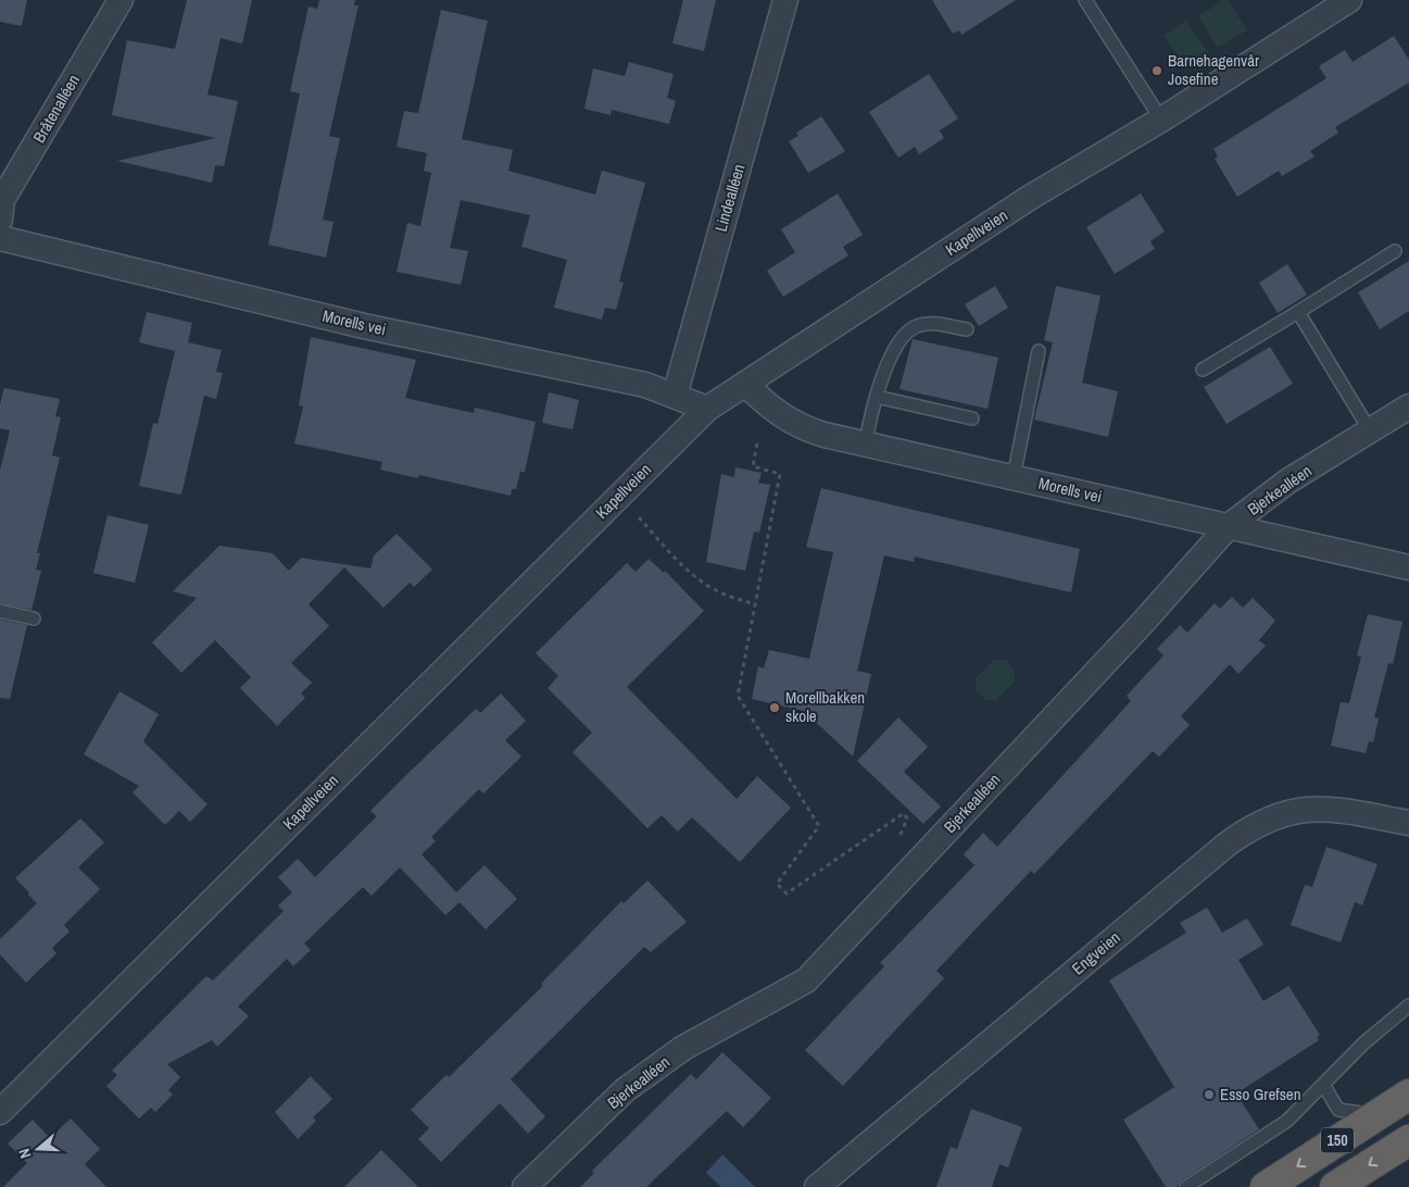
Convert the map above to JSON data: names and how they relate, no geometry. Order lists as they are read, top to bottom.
{
  "streets": {
    "highway": ["150"],
    "street": [
      "Bråtenalléen",
      "Lindealléen",
      "Kapellveien",
      "Morells vei",
      "Bjerkealléen",
      "Engveien"
    ]
  },
  "crossings": [
    ["Lindealléen", "Morells vei"],
    ["Kapellveien", "Morells vei"],
    ["Morells vei", "Bjerkealléen"]
  ],
  "places": ["Barnehagenvår Josefine", "Morellbakken skole", "Esso Grefsen"],
  "north": "left"
}
